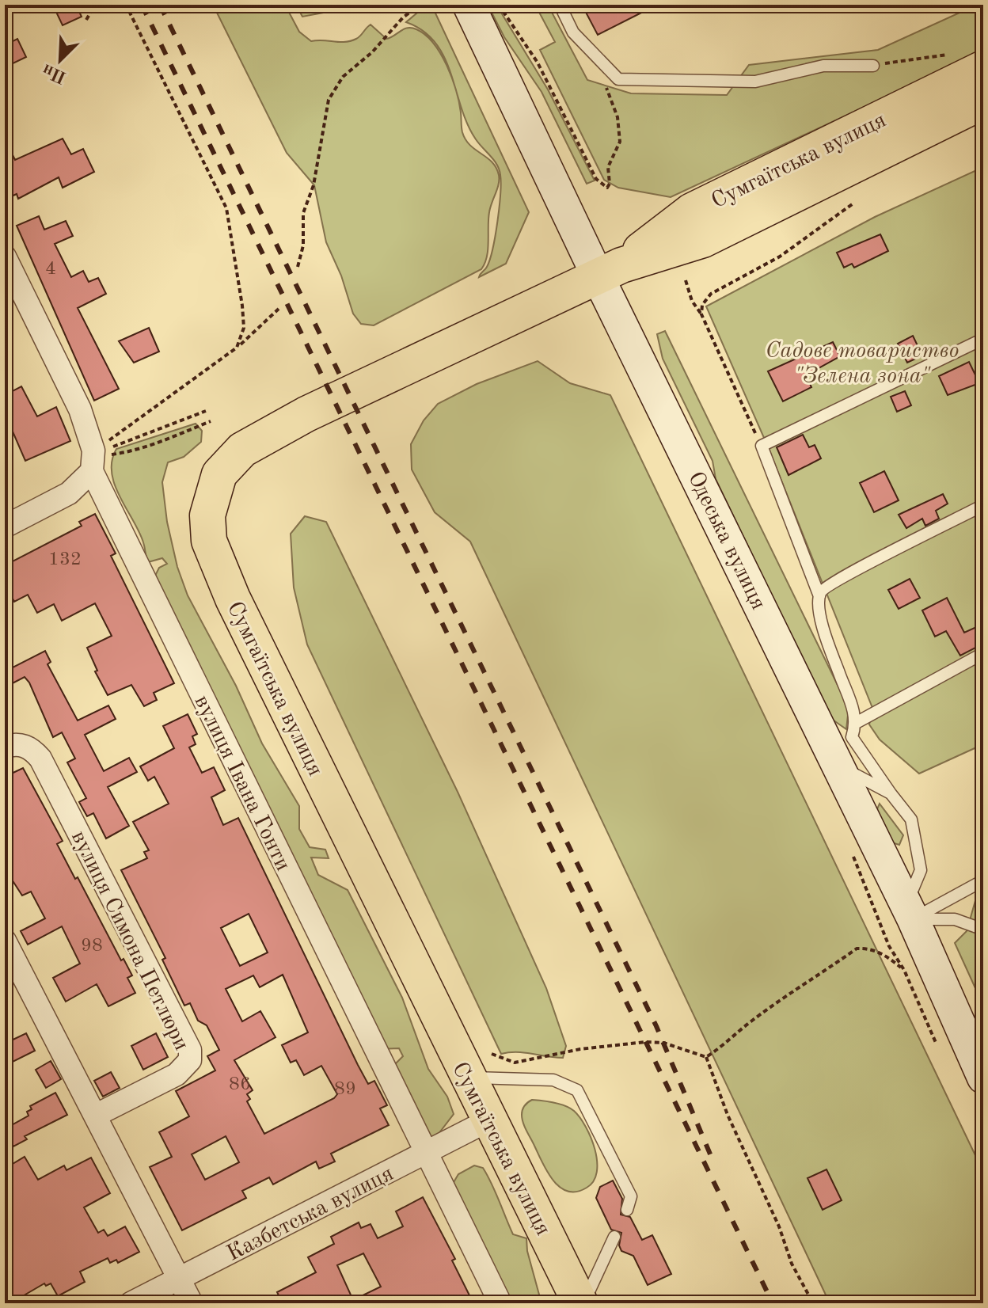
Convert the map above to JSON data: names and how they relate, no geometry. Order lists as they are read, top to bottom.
{
  "streets": {
    "main road": ["Сумгаїтська вулиця", "Одеська вулиця"],
    "street": ["вулиця Івана Гонти", "вулиця Симона Петлюри", "Казбетська вулиця"]
  },
  "crossings": [
    ["Сумгаїтська вулиця", "Одеська вулиця"],
    ["Сумгаїтська вулиця", "Казбетська вулиця"],
    ["вулиця Івана Гонти", "Казбетська вулиця"]
  ],
  "parks": ["Садове товариство \"Зелена зона\""],
  "house_numbers": [
    "4",
    "132",
    "98",
    "86",
    "89"
  ],
  "north": "bottom left"
}
